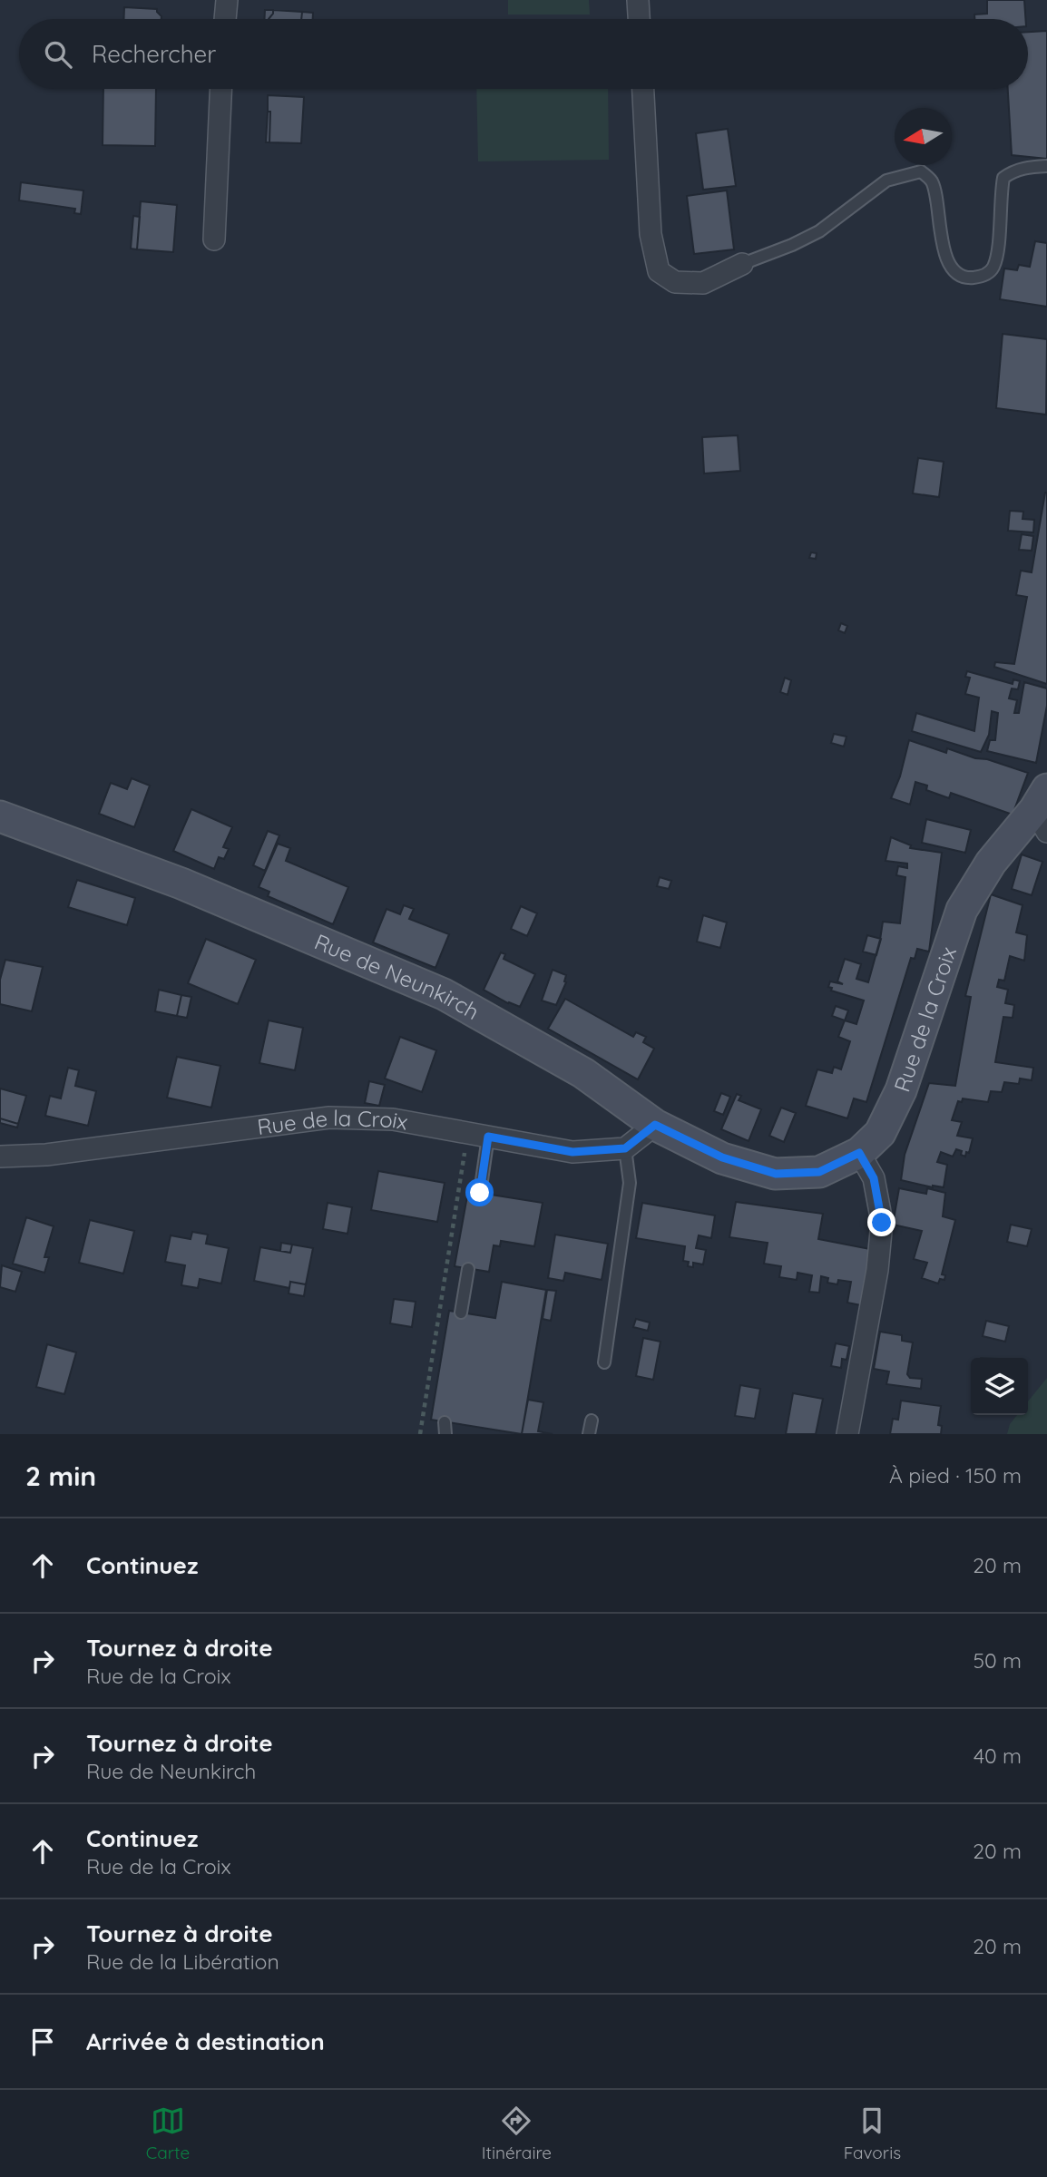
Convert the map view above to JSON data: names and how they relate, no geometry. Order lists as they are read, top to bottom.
{
  "streets": {
    "street": ["Rue de Neunkirch", "Rue de la Croix"]
  },
  "crossings": [
    ["Rue de Neunkirch", "Rue de la Croix"]
  ],
  "north": "left",
  "page": {
    "search": "Rechercher",
    "heading": ["2 min", "À pied · 150 m"],
    "list": [
      ["Continuez", "20 m"],
      ["Tournez à droite", "Rue de la Croix", "50 m"],
      ["Tournez à droite", "Rue de Neunkirch", "40 m"],
      ["Continuez", "Rue de la Croix", "20 m"],
      ["Tournez à droite", "Rue de la Libération", "20 m"],
      "Arrivée à destination"
    ],
    "nav": ["Carte", "Itinéraire", "Favoris"]
  }
}
